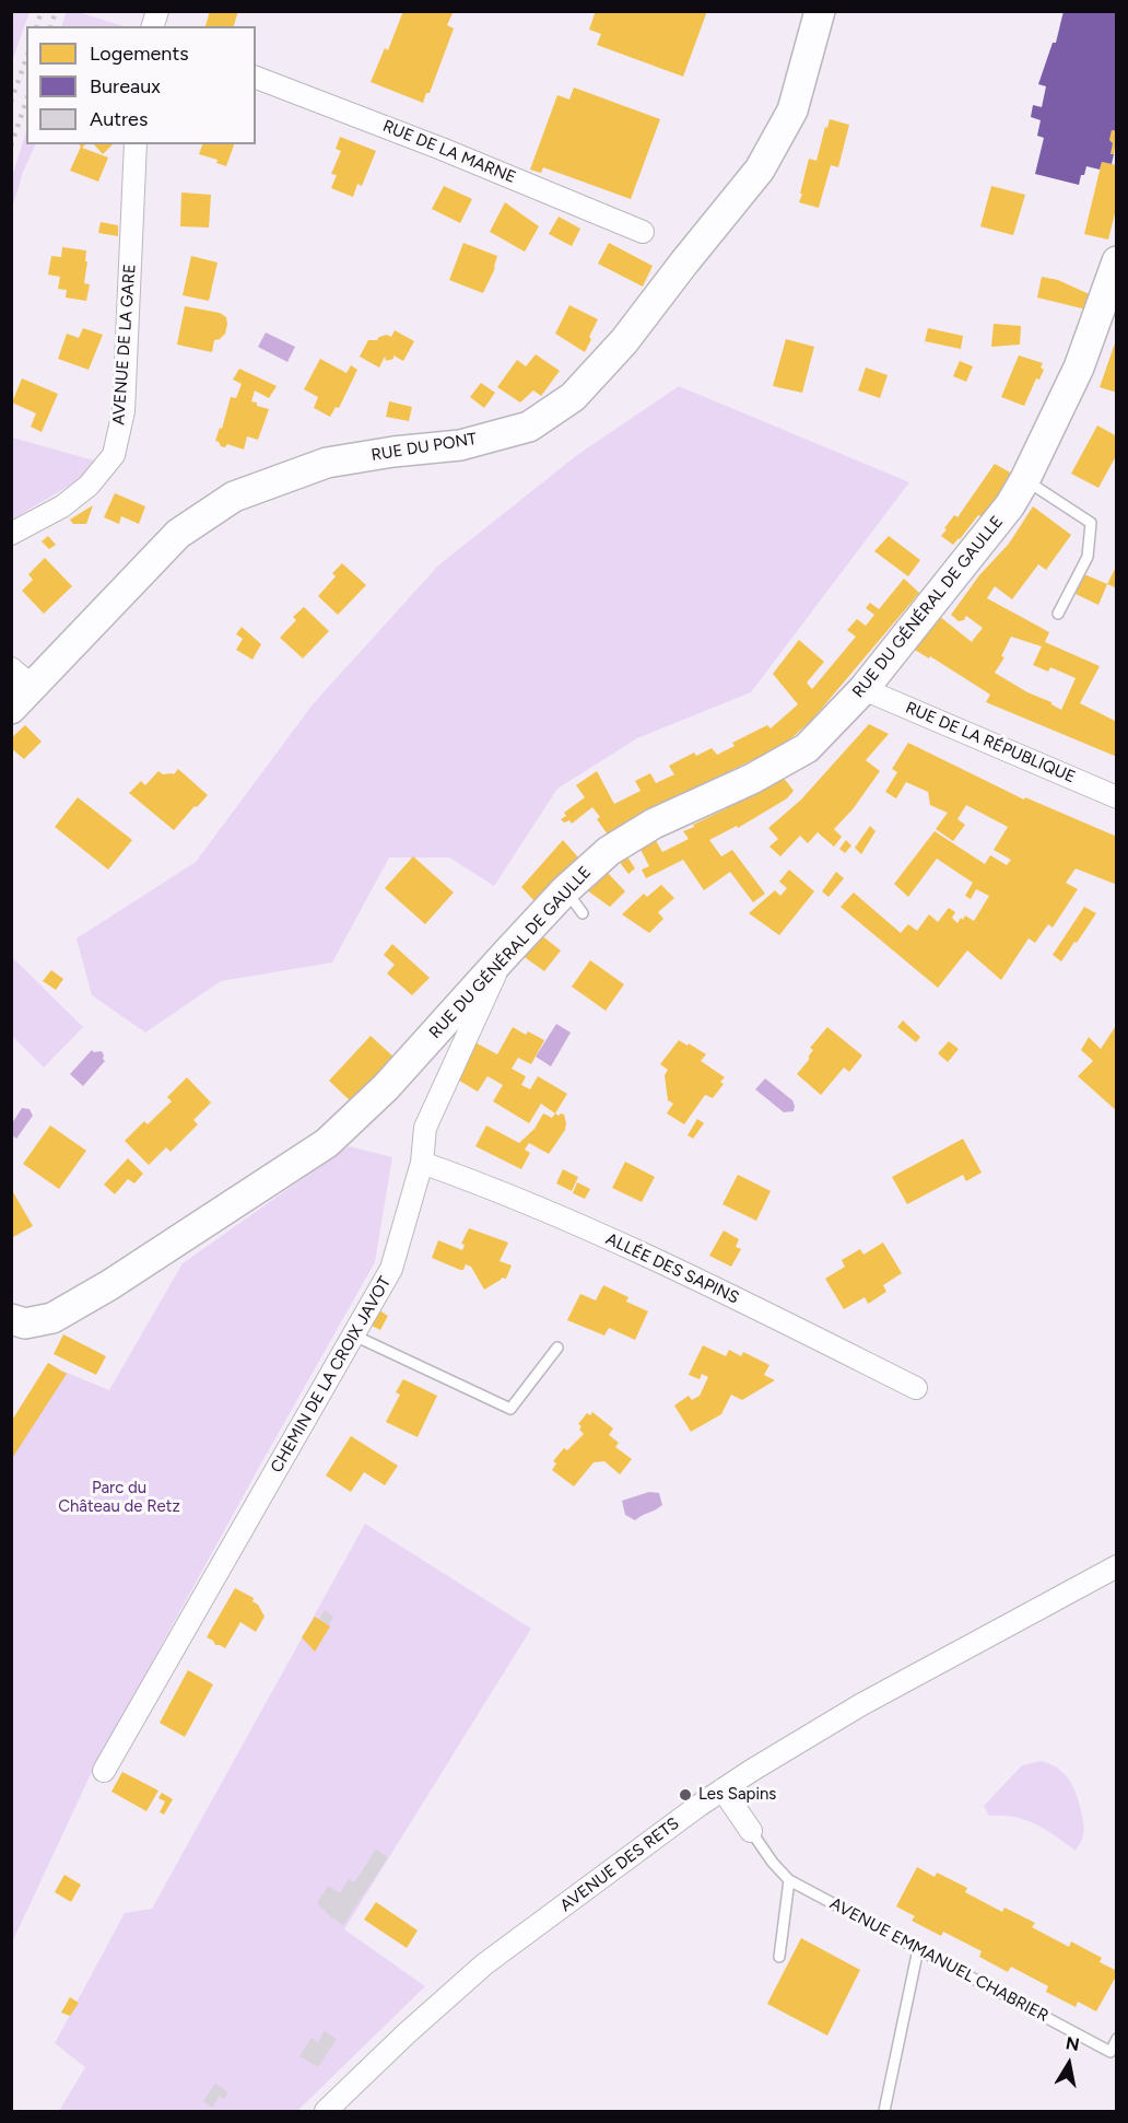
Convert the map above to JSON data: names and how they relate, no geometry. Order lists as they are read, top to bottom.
{
  "streets": {
    "street": [
      "RUE DE LA MARNE",
      "AVENUE DE LA GARE",
      "RUE DU PONT",
      "RUE DU GÉNÉRAL DE GAULLE",
      "RUE DE LA RÉPUBLIQUE",
      "ALLÉE DES SAPINS",
      "CHEMIN DE LA CROIX JAVOT",
      "AVENUE DES RETS",
      "AVENUE EMMANUEL CHABRIER"
    ]
  },
  "crossings": [
    ["RUE DU GÉNÉRAL DE GAULLE", "RUE DE LA RÉPUBLIQUE"],
    ["RUE DU GÉNÉRAL DE GAULLE", "CHEMIN DE LA CROIX JAVOT"],
    ["ALLÉE DES SAPINS", "CHEMIN DE LA CROIX JAVOT"],
    ["AVENUE DES RETS", "AVENUE EMMANUEL CHABRIER"]
  ],
  "parks": ["Parc du Château de Retz"],
  "places": ["Les Sapins"],
  "legend": ["Logements", "Bureaux", "Autres"],
  "north": "top"
}
